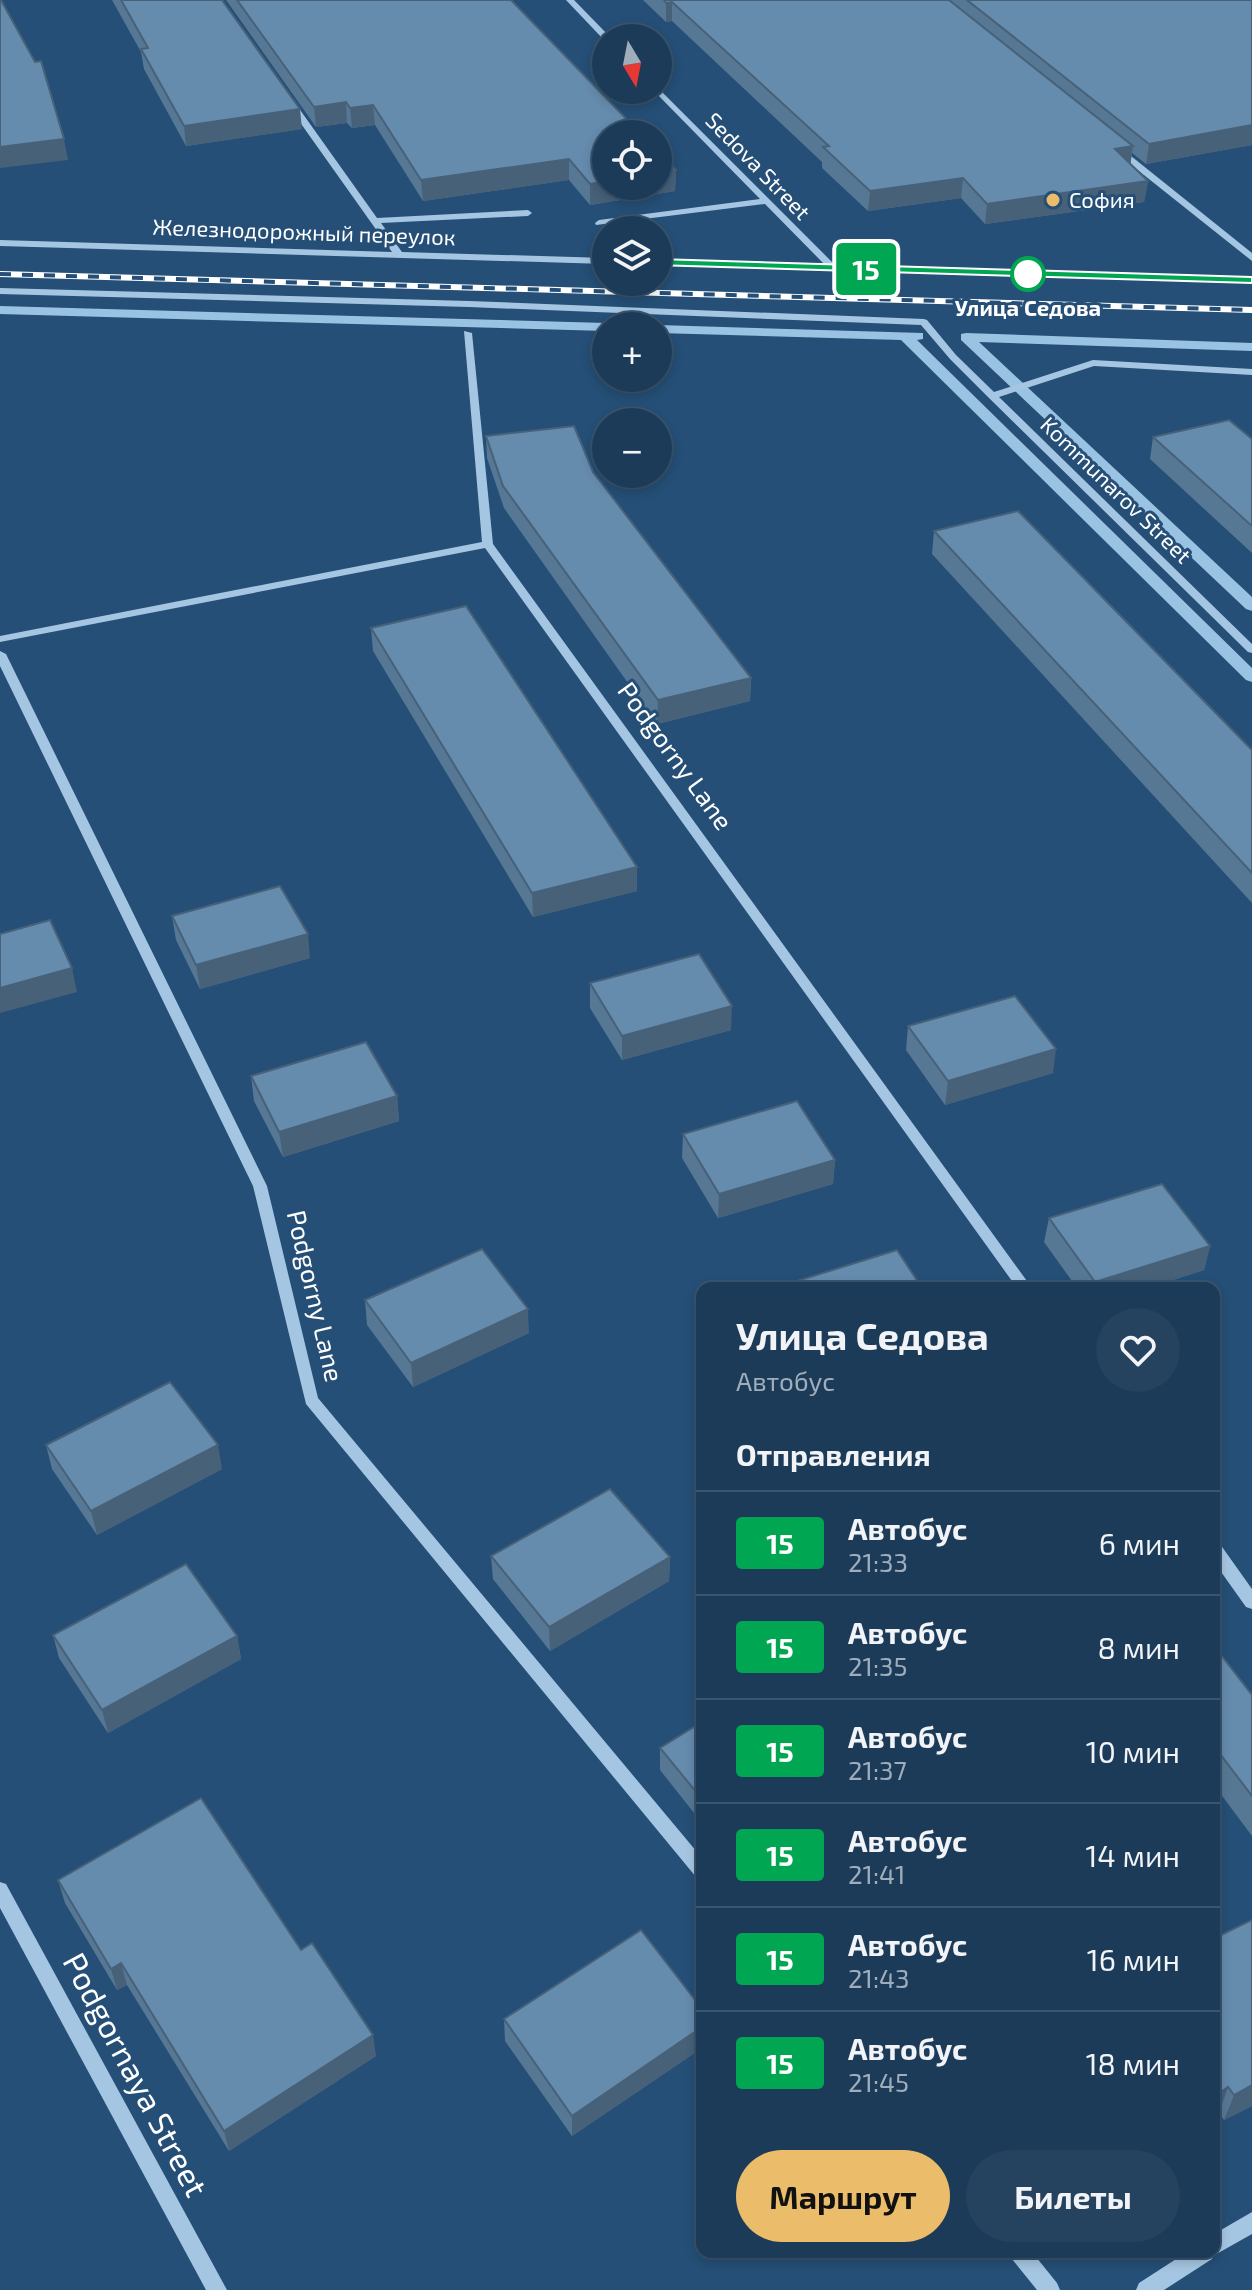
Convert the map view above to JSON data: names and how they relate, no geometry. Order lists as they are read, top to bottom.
{
  "streets": {
    "street": [
      "Sedova Street",
      "Железнодорожный переулок",
      "Kommunarov Street",
      "Podgorny Lane",
      "Podgornaya Street"
    ]
  },
  "places": ["София", "Улица Седова"],
  "lines": ["bus line 15"],
  "north": "bottom",
  "page": {
    "on_map": "15",
    "map_buttons": ["+", "−"],
    "heading": [
      ["Улица Седова", "Автобус"],
      "Отправления"
    ],
    "list": [
      {
        "mark": "15",
        "name": "Автобус",
        "note": "21:33",
        "value": "6 мин"
      },
      {
        "mark": "15",
        "name": "Автобус",
        "note": "21:35",
        "value": "8 мин"
      },
      {
        "mark": "15",
        "name": "Автобус",
        "note": "21:37",
        "value": "10 мин"
      },
      {
        "mark": "15",
        "name": "Автобус",
        "note": "21:41",
        "value": "14 мин"
      },
      {
        "mark": "15",
        "name": "Автобус",
        "note": "21:43",
        "value": "16 мин"
      },
      {
        "mark": "15",
        "name": "Автобус",
        "note": "21:45",
        "value": "18 мин"
      }
    ],
    "buttons": ["Маршрут", "Билеты"]
  }
}
